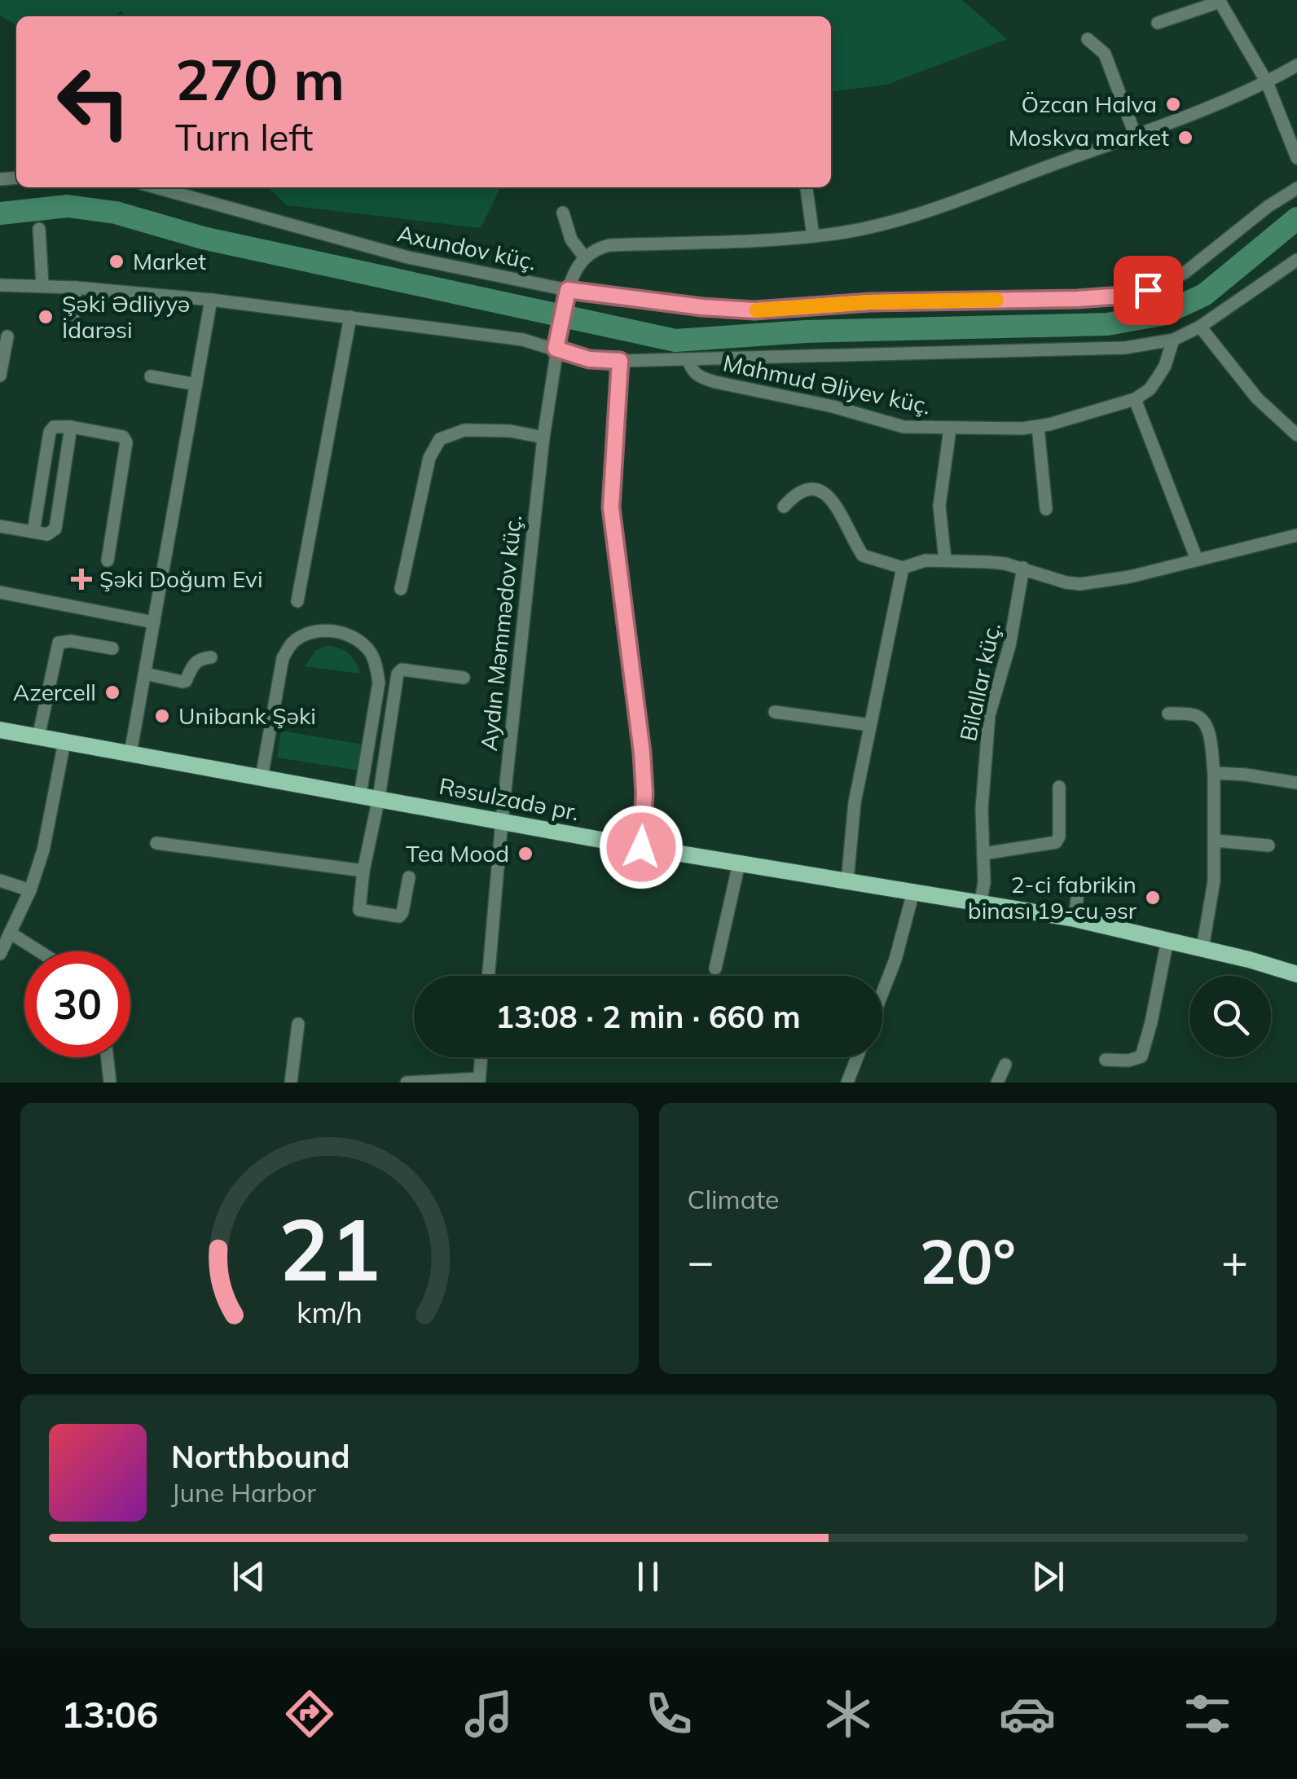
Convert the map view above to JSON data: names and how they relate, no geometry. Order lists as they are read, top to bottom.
{
  "streets": {
    "main road": ["Rəsulzadə pr."],
    "street": [
      "Axundov küç.",
      "Mahmud Əliyev küç.",
      "Aydın Məmmədov küç.",
      "Bilallar küç."
    ]
  },
  "crossings": [
    ["Axundov küç.", "Aydın Məmmədov küç."],
    ["Aydın Məmmədov küç.", "Rəsulzadə pr."],
    ["Bilallar küç.", "Rəsulzadə pr."]
  ],
  "places": {
    "other": [
      "Özcan Halva",
      "Moskva market",
      "Market",
      "Şəki Ədliyyə İdarəsi",
      "Azercell",
      "Unibank Şəki",
      "Tea Mood",
      "2-ci fabrikin binası 19-cu əsr"
    ],
    "health": ["Şəki Doğum Evi"]
  },
  "page": {
    "turn": ["270 m", "Turn left"],
    "limit": "30",
    "trip": "13:08 · 2 min · 660 m",
    "tile": "Climate",
    "heat": ["−", "20°", "+"],
    "song": ["Northbound", "June Harbor"],
    "tabs": "13:06",
    "gauge": ["21", "km/h"]
  }
}
